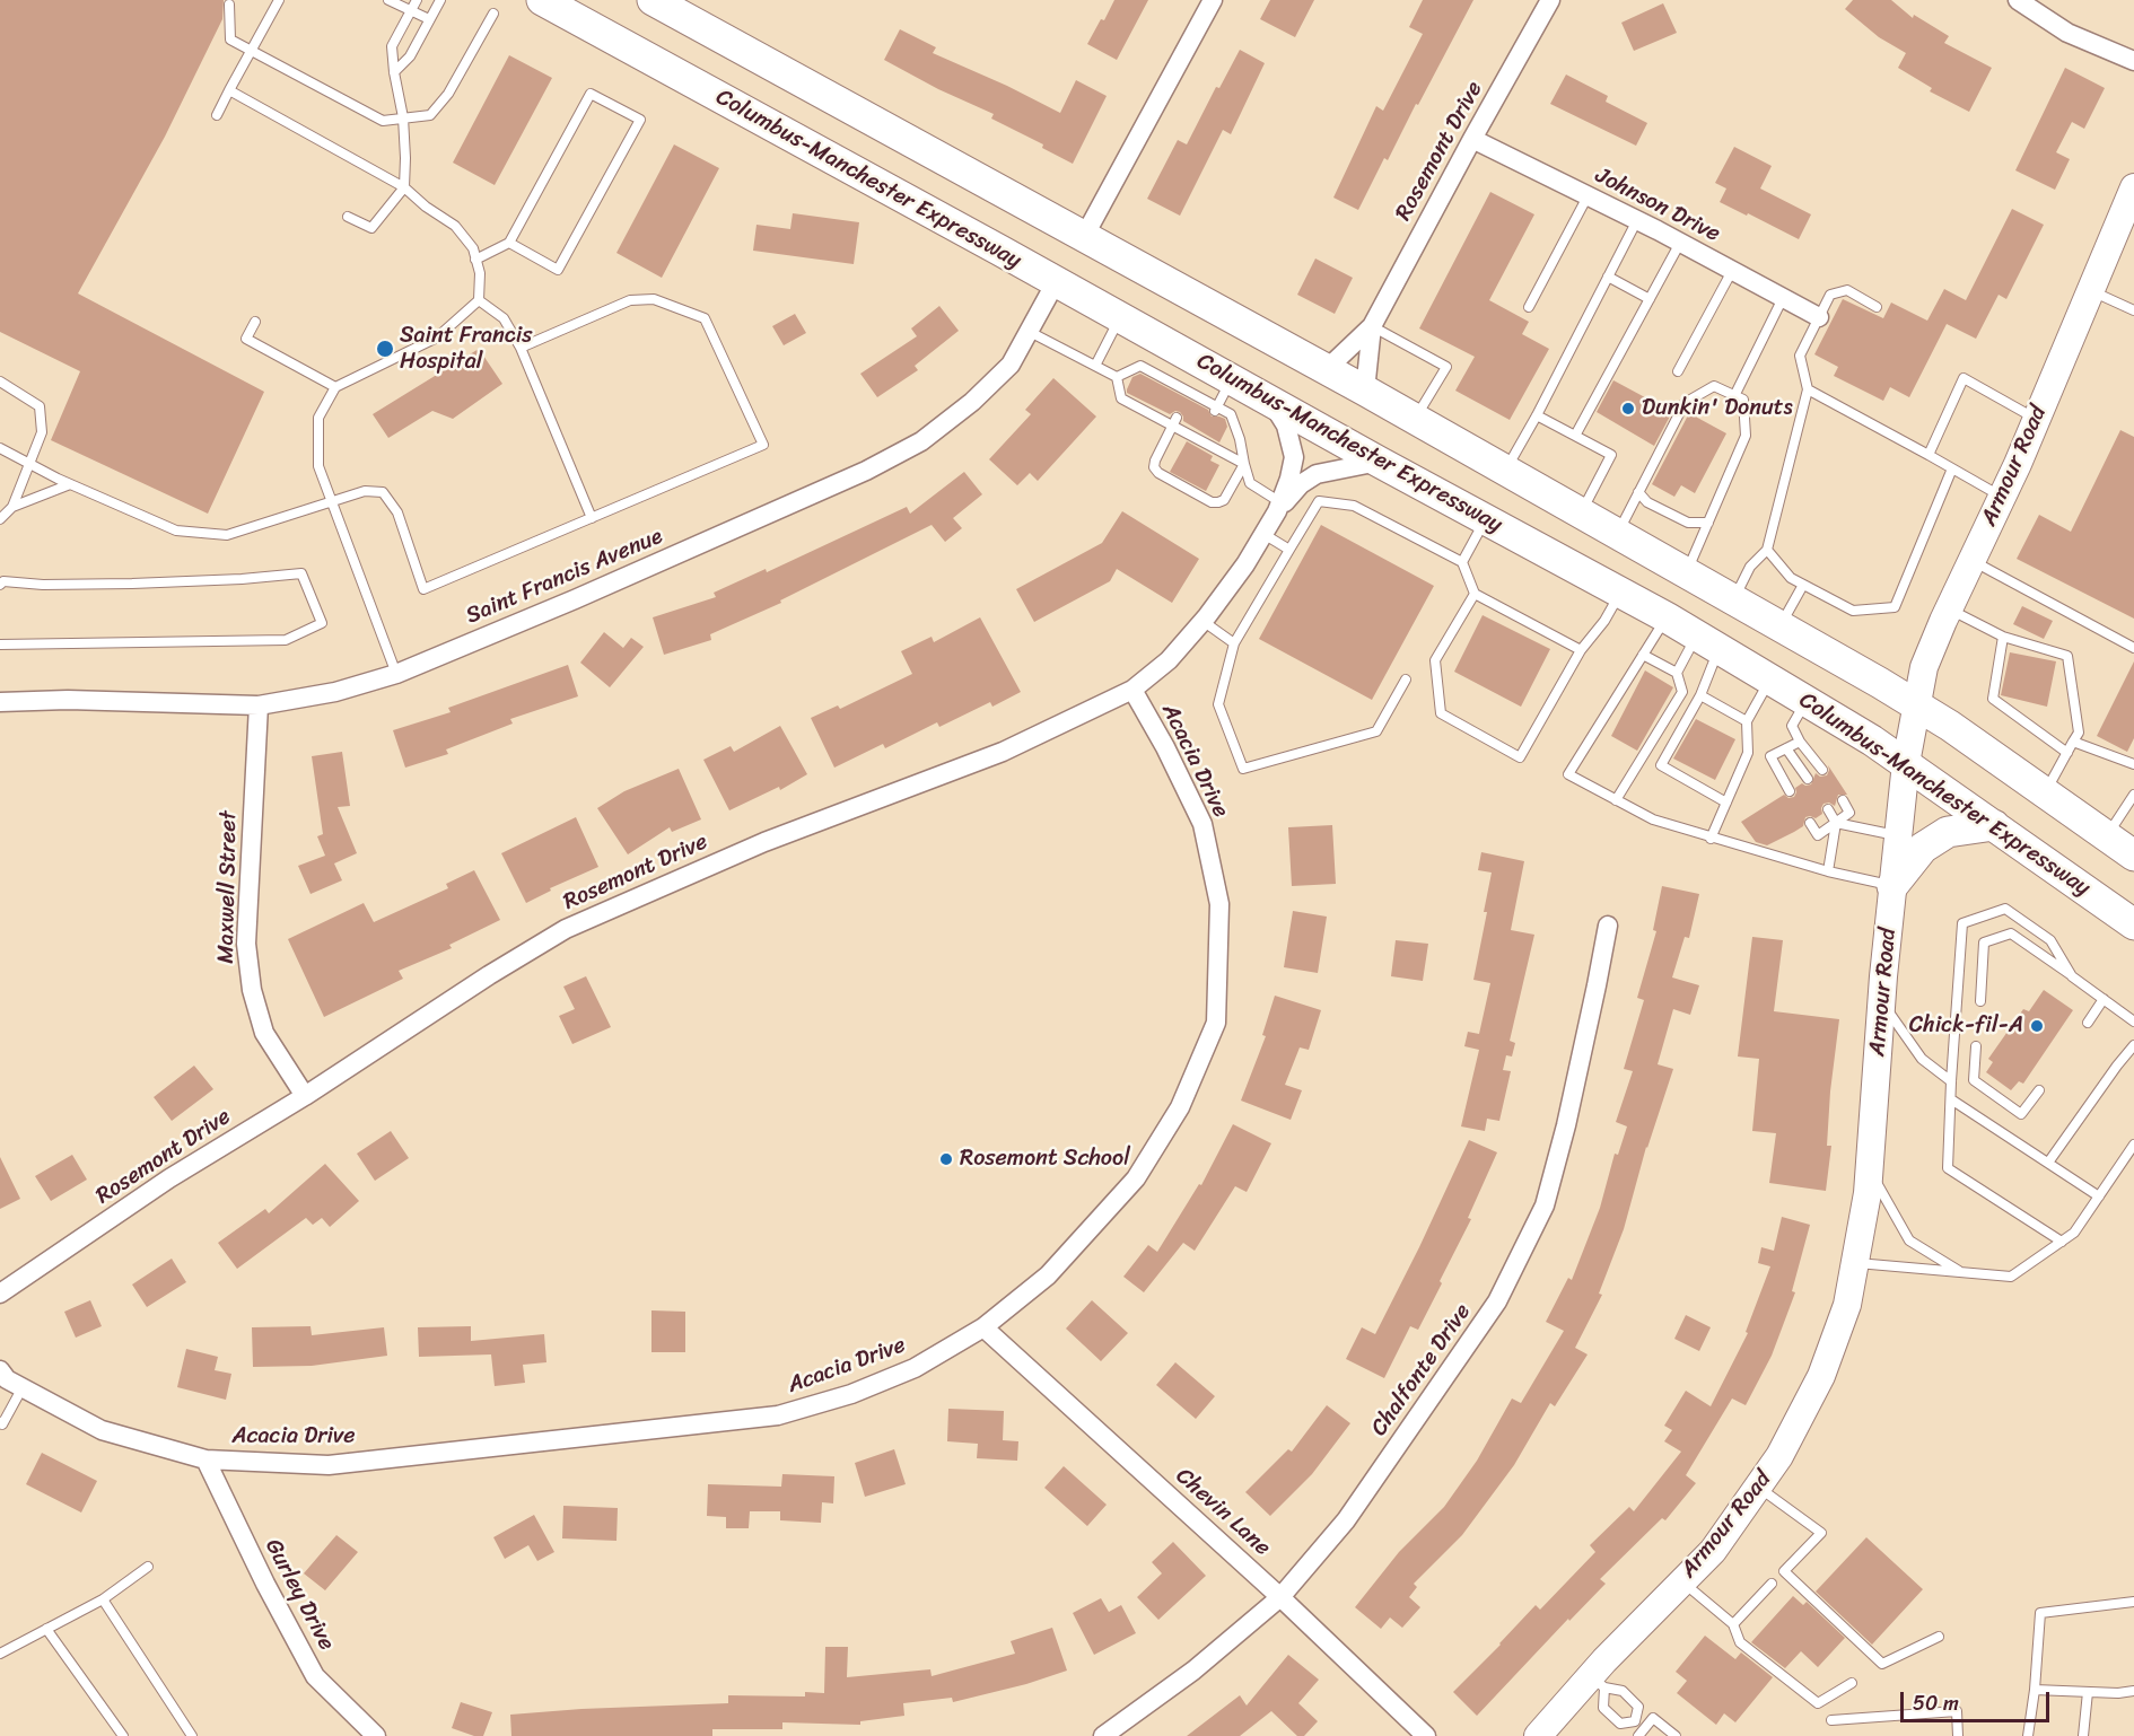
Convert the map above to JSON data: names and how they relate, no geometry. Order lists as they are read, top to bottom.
{
  "streets": {
    "main road": ["Columbus-Manchester Expressway"],
    "street": [
      "Rosemont Drive",
      "Johnson Drive",
      "Armour Road",
      "Saint Francis Avenue",
      "Acacia Drive",
      "Maxwell Street",
      "Chalfonte Drive",
      "Chevin Lane",
      "Gurley Drive"
    ]
  },
  "crossings": [
    ["Rosemont Drive", "Columbus-Manchester Expressway"],
    ["Rosemont Drive", "Johnson Drive"],
    ["Rosemont Drive", "Acacia Drive"],
    ["Rosemont Drive", "Maxwell Street"],
    ["Columbus-Manchester Expressway", "Armour Road"],
    ["Columbus-Manchester Expressway", "Saint Francis Avenue"],
    ["Saint Francis Avenue", "Maxwell Street"],
    ["Acacia Drive", "Chevin Lane"],
    ["Acacia Drive", "Gurley Drive"],
    ["Chalfonte Drive", "Chevin Lane"]
  ],
  "places": [
    "Saint Francis Hospital",
    "Dunkin' Donuts",
    "Chick-fil-A",
    "Rosemont School"
  ],
  "scale_bar": "50 m"
}
